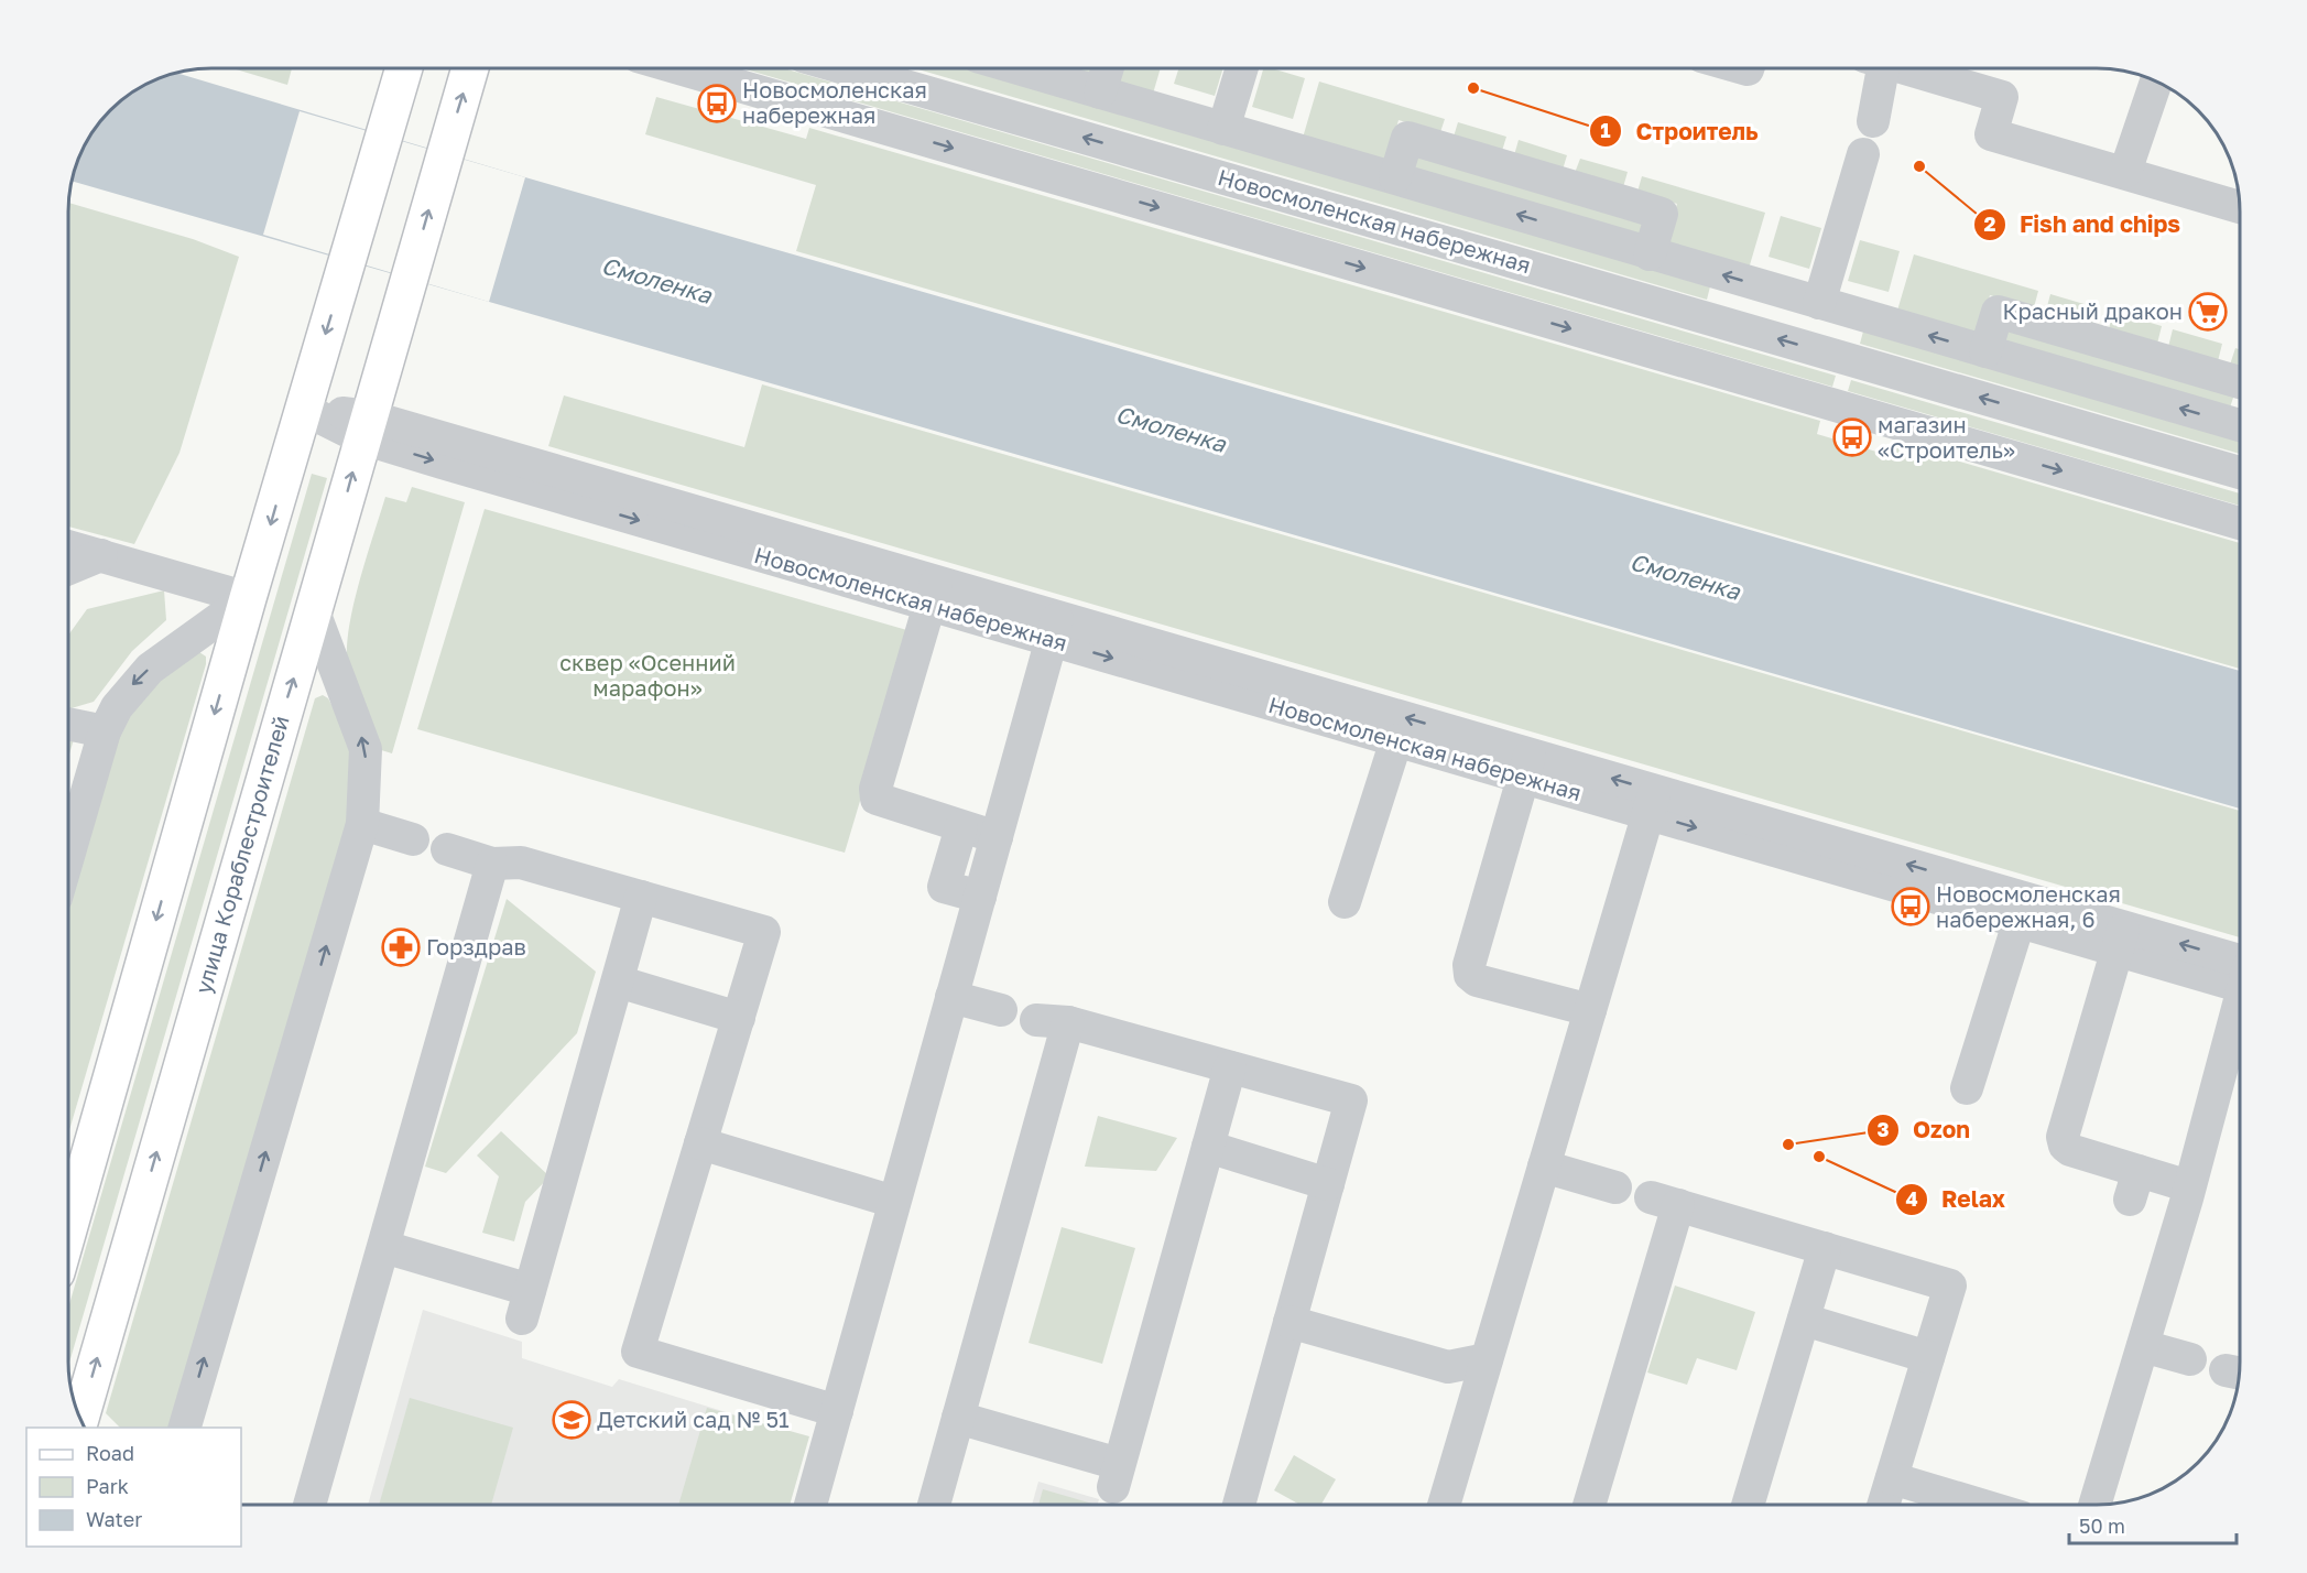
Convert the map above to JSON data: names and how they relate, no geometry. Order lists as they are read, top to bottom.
{
  "streets": {
    "main road": ["улица Кораблестроителей"],
    "street": ["Новосмоленская набережная"]
  },
  "crossings": [
    ["Новосмоленская набережная", "улица Кораблестроителей"]
  ],
  "water": ["Смоленка"],
  "parks": ["сквер «Осенний марафон»"],
  "places": {
    "other": [
      "Строитель",
      "Fish and chips",
      "Ozon",
      "Relax"
    ],
    "bus stop": ["Новосмоленская набережная", "магазин «Строитель»", "Новосмоленская набережная, 6"],
    "supermarket": ["Красный дракон"],
    "pharmacy": ["Горздрав"],
    "school or university": ["Детский сад № 51"]
  },
  "legend": ["Road", "Park", "Water"],
  "scale_bar": "50 m"
}
